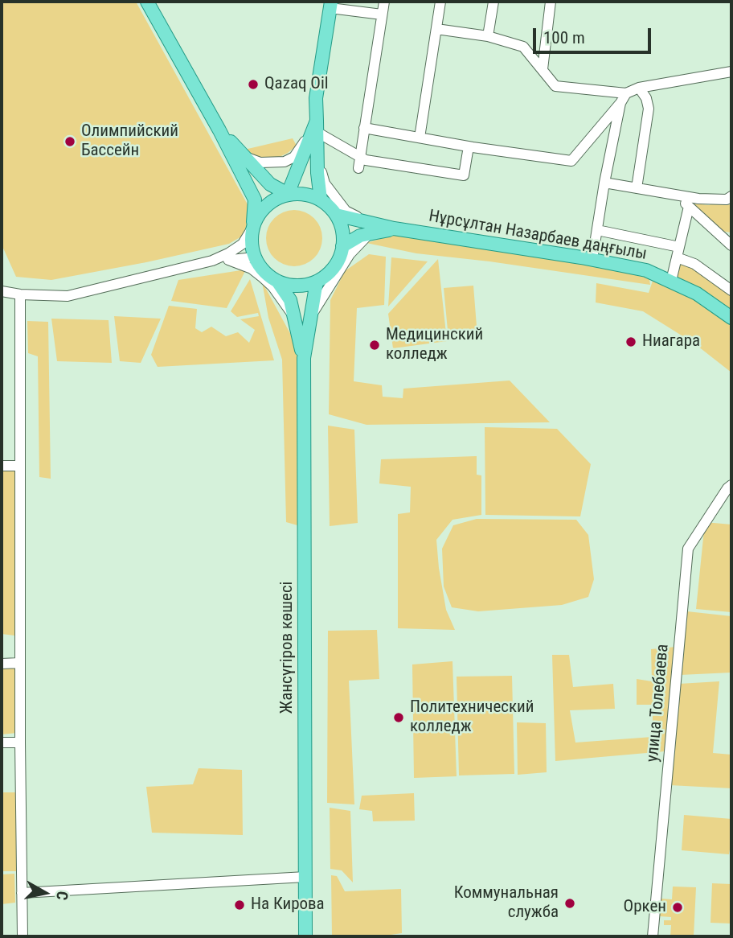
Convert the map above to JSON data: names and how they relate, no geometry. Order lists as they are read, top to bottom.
{
  "streets": {
    "main road": ["Нұрсұлтан Назарбаев даңғылы", "Жансүгіров көшесі"],
    "street": ["улица Толебаева"]
  },
  "places": [
    "Qazaq Oil",
    "Олимпийский Бассейн",
    "Ниагара",
    "Медицинский колледж",
    "Политехнический колледж",
    "Коммунальная служба",
    "На Кирова",
    "Оркен"
  ],
  "scale_bar": "100 m",
  "north": "right"
}
